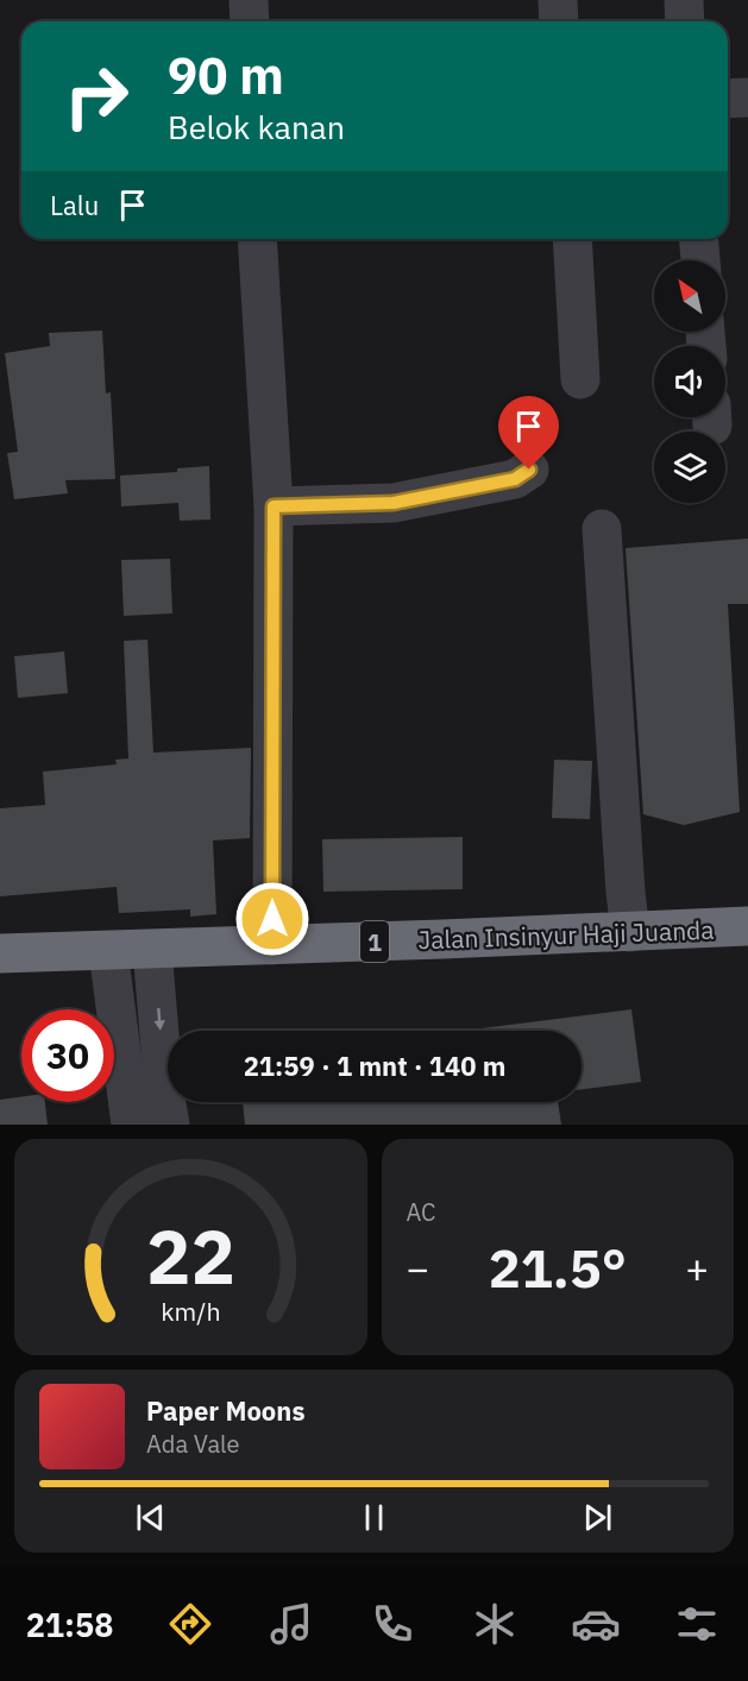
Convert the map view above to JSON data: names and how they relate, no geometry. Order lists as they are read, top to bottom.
{
  "streets": {
    "highway": ["Jalan Insinyur Haji Juanda", "1"]
  },
  "north": "top left",
  "page": {
    "turn": ["90 m", "Belok kanan"],
    "then": "Lalu",
    "limit": "30",
    "trip": "21:59 · 1 mnt · 140 m",
    "tile": "AC",
    "heat": ["−", "21.5°", "+"],
    "song": ["Paper Moons", "Ada Vale"],
    "tabs": "21:58",
    "gauge": ["22", "km/h"]
  }
}
